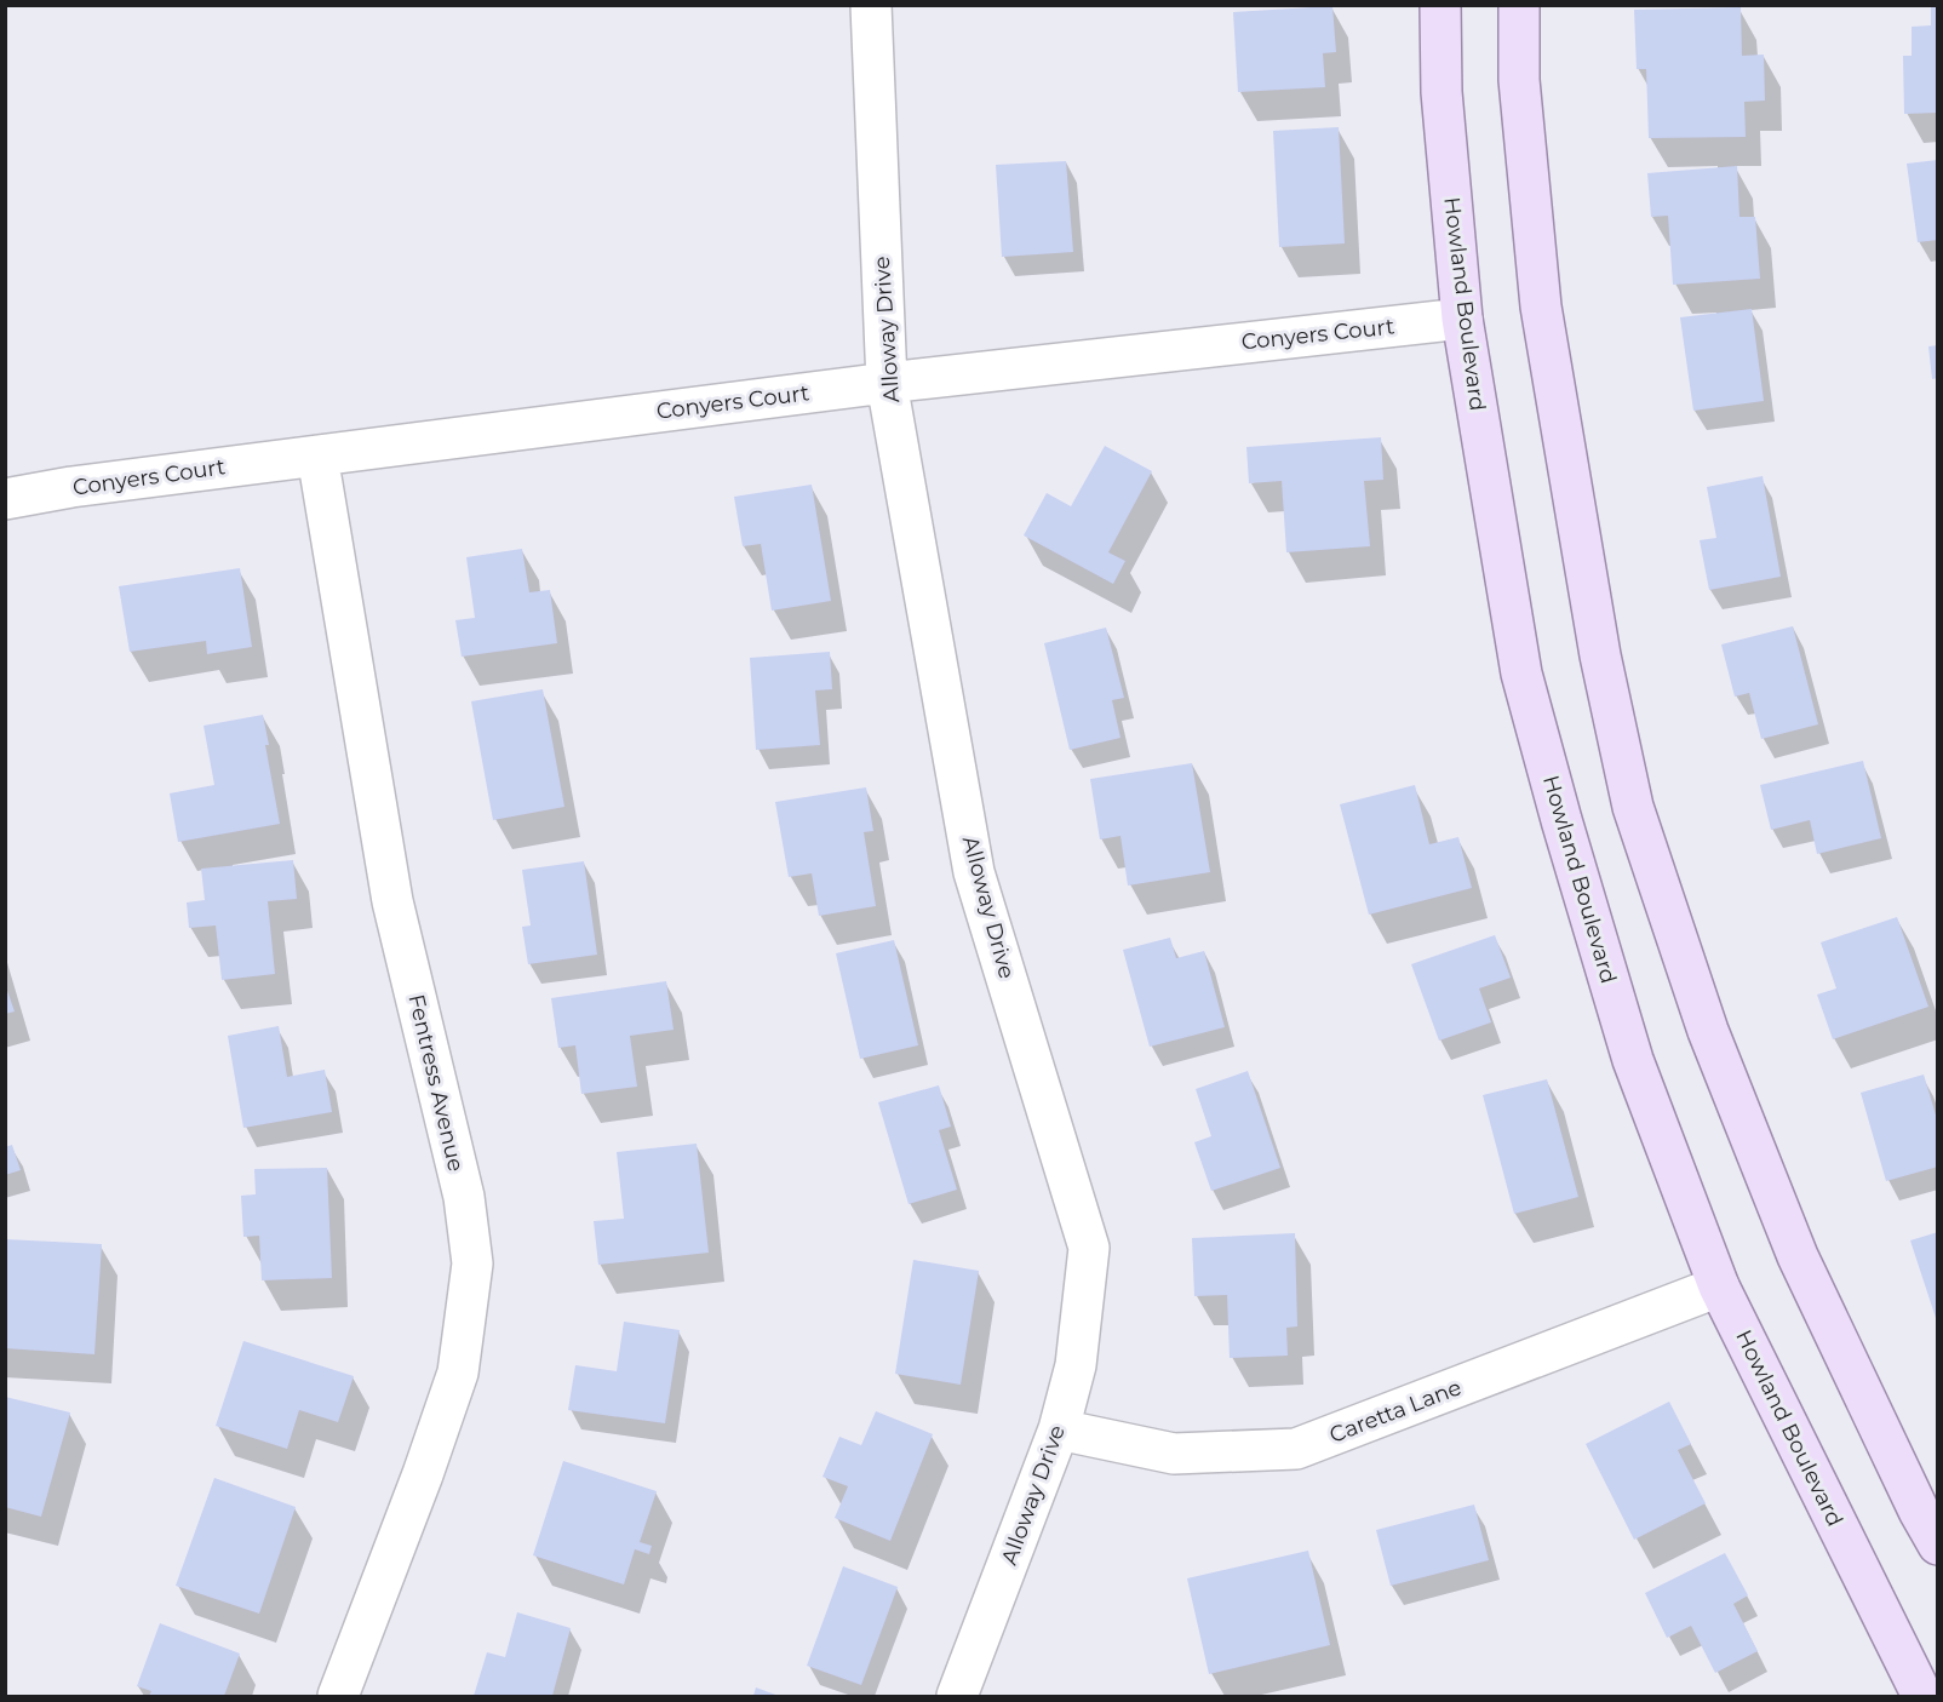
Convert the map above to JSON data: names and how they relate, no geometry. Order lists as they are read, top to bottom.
{
  "streets": {
    "main road": ["Howland Boulevard"],
    "street": [
      "Alloway Drive",
      "Conyers Court",
      "Fentress Avenue",
      "Caretta Lane"
    ]
  },
  "crossings": [
    ["Howland Boulevard", "Conyers Court"],
    ["Howland Boulevard", "Caretta Lane"],
    ["Alloway Drive", "Conyers Court"],
    ["Alloway Drive", "Caretta Lane"],
    ["Conyers Court", "Fentress Avenue"]
  ]
}
